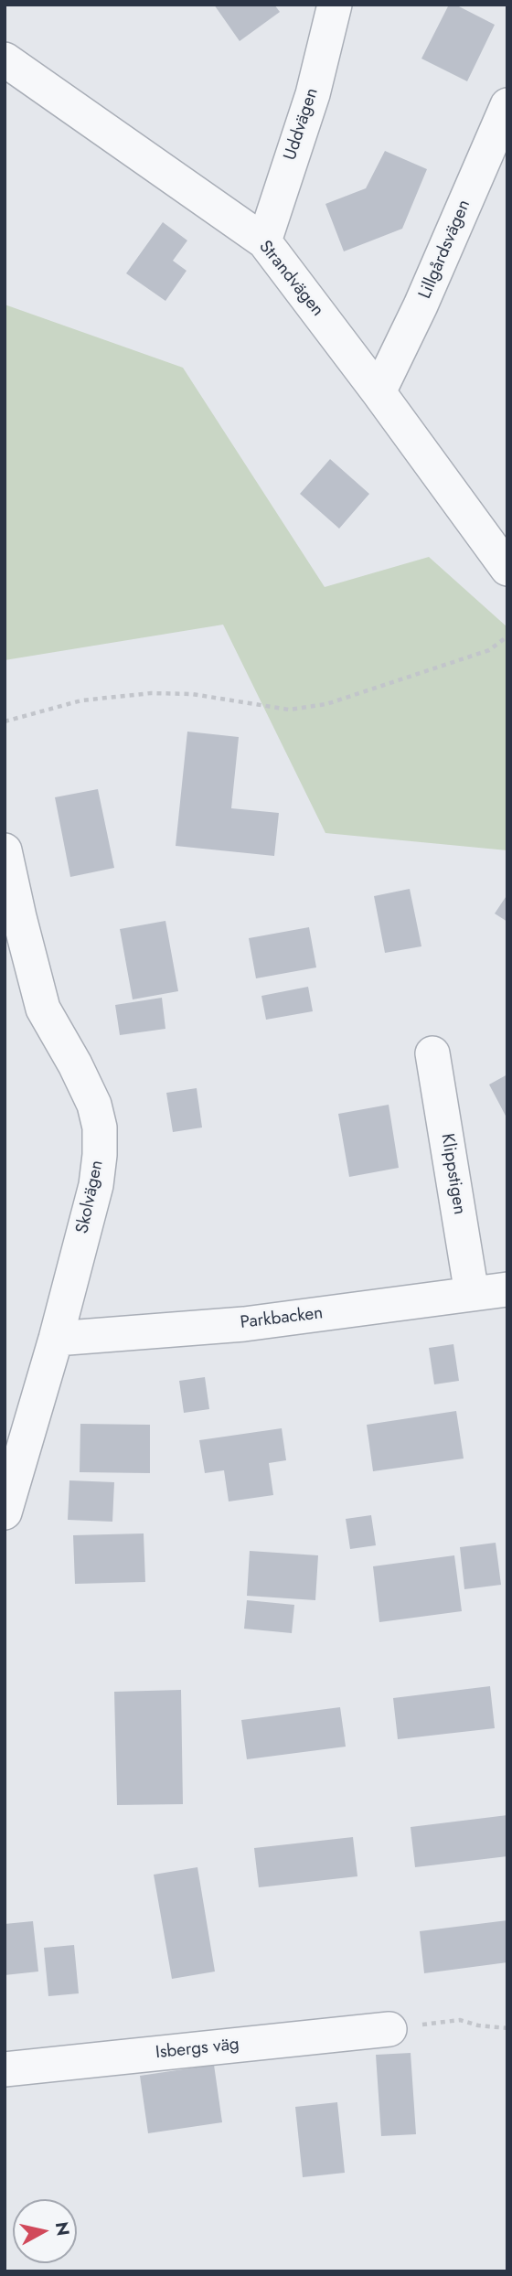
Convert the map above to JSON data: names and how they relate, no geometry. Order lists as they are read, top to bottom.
{
  "streets": {
    "street": [
      "Uddvägen",
      "Lillgårdsvägen",
      "Strandvägen",
      "Klippstigen",
      "Skolvägen",
      "Parkbacken",
      "Isbergs väg"
    ]
  },
  "crossings": [
    ["Uddvägen", "Strandvägen"],
    ["Lillgårdsvägen", "Strandvägen"],
    ["Klippstigen", "Parkbacken"],
    ["Skolvägen", "Parkbacken"]
  ],
  "north": "right"
}
